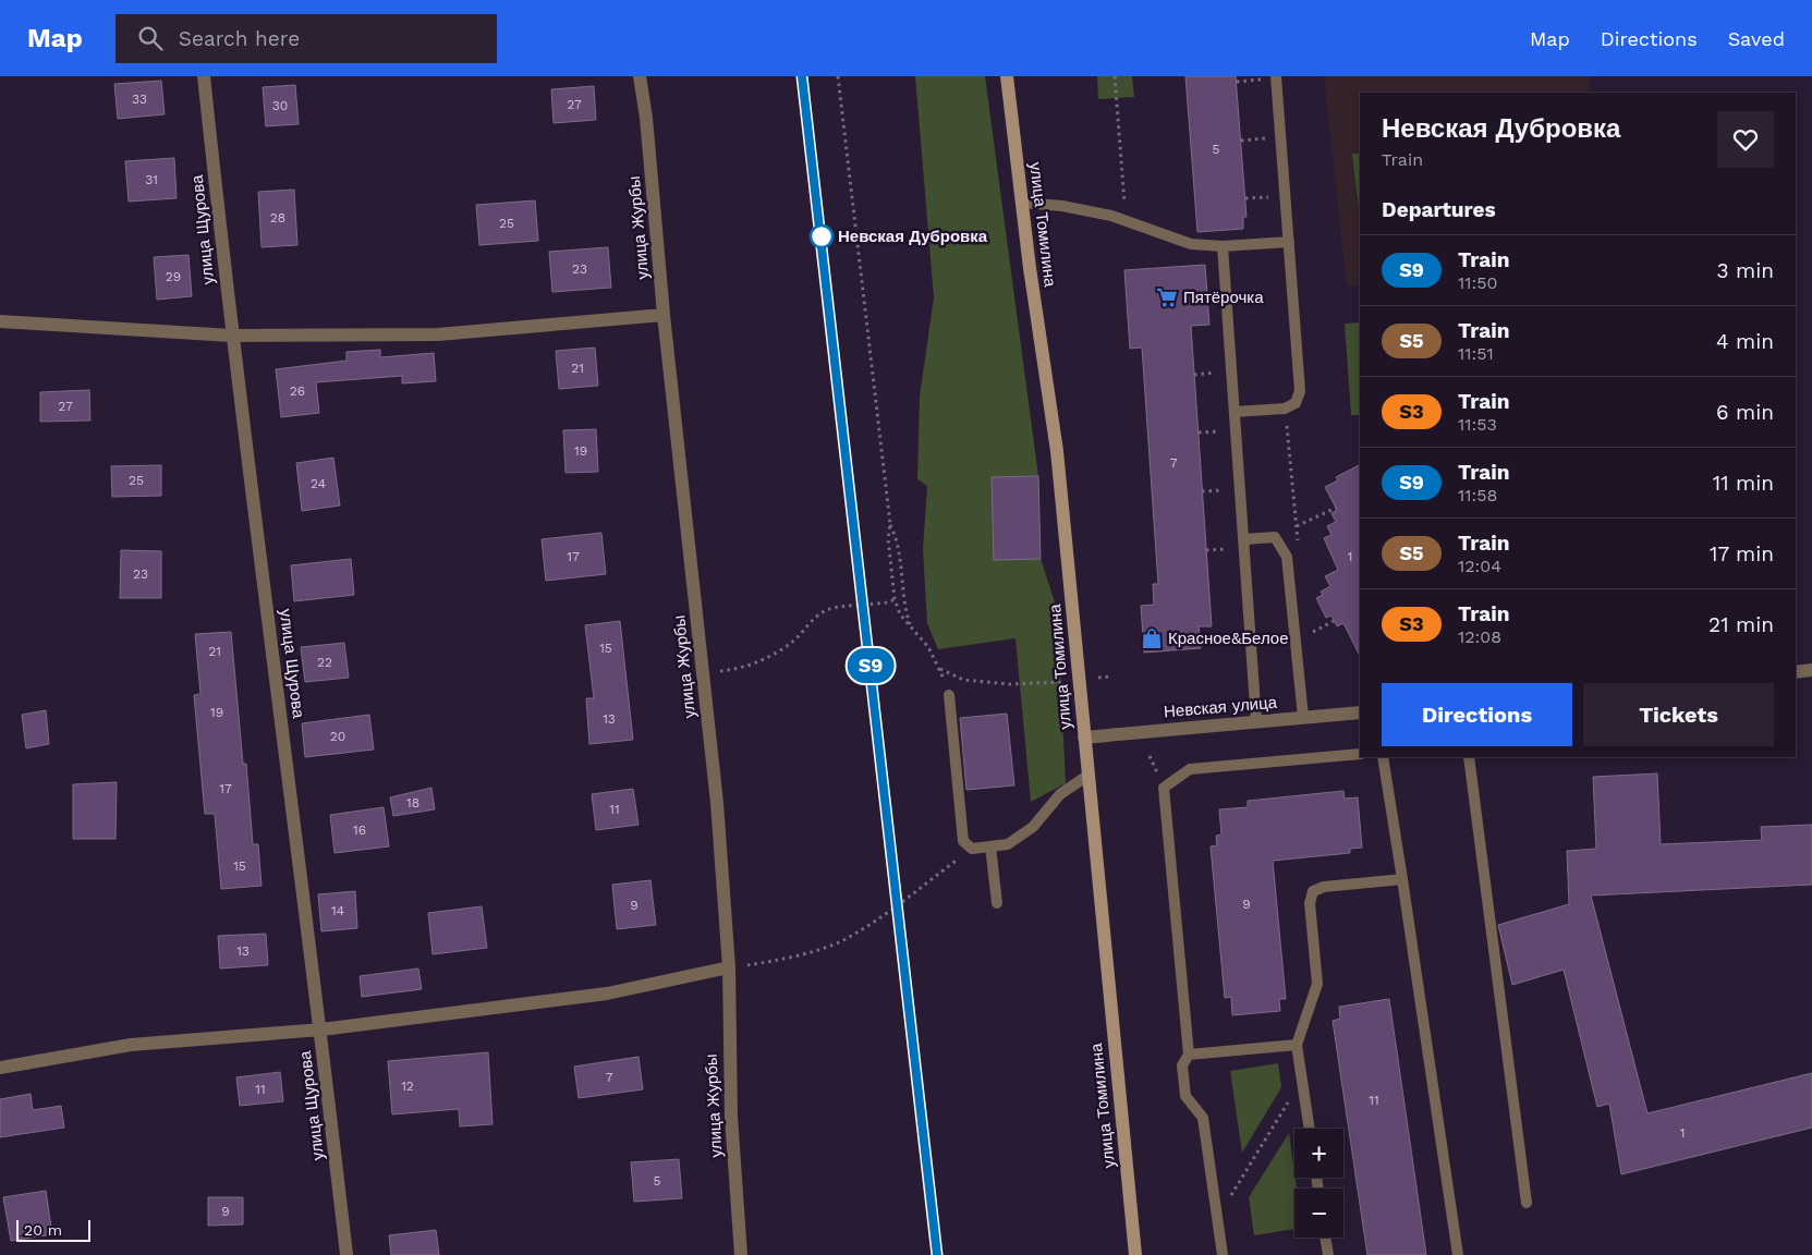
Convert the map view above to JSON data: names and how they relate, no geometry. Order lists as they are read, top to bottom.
{
  "streets": {
    "street": [
      "улица Томилина",
      "улица Журбы",
      "улица Щурова",
      "Невская улица"
    ]
  },
  "crossings": [
    ["улица Томилина", "Невская улица"]
  ],
  "places": {
    "other": ["Невская Дубровка"],
    "supermarket": ["Пятёрочка"],
    "shop": ["Красное&Белое"]
  },
  "house_numbers": [
    "33",
    "27",
    "30",
    "5",
    "31",
    "28",
    "25",
    "23",
    "29",
    "21",
    "26",
    "27",
    "19",
    "7",
    "25",
    "24",
    "17",
    "1",
    "23",
    "15",
    "21",
    "22",
    "19",
    "13",
    "20",
    "17",
    "18",
    "11",
    "16",
    "15",
    "9",
    "9",
    "14",
    "13",
    "7",
    "12",
    "11",
    "11",
    "1",
    "5",
    "9"
  ],
  "scale_bar": "20 m",
  "page": {
    "header": "Map",
    "search": "Search here",
    "nav": ["Map", "Directions", "Saved"],
    "on_map": "S9",
    "heading": [
      ["Невская Дубровка", "Train"],
      "Departures"
    ],
    "list": [
      {
        "mark": "S9",
        "name": "Train",
        "note": "11:50",
        "value": "3 min"
      },
      {
        "mark": "S5",
        "name": "Train",
        "note": "11:51",
        "value": "4 min"
      },
      {
        "mark": "S3",
        "name": "Train",
        "note": "11:53",
        "value": "6 min"
      },
      {
        "mark": "S9",
        "name": "Train",
        "note": "11:58",
        "value": "11 min"
      },
      {
        "mark": "S5",
        "name": "Train",
        "note": "12:04",
        "value": "17 min"
      },
      {
        "mark": "S3",
        "name": "Train",
        "note": "12:08",
        "value": "21 min"
      }
    ],
    "buttons": ["Directions", "Tickets"],
    "map_buttons": ["+", "−"],
    "scale": "20 m"
  }
}
